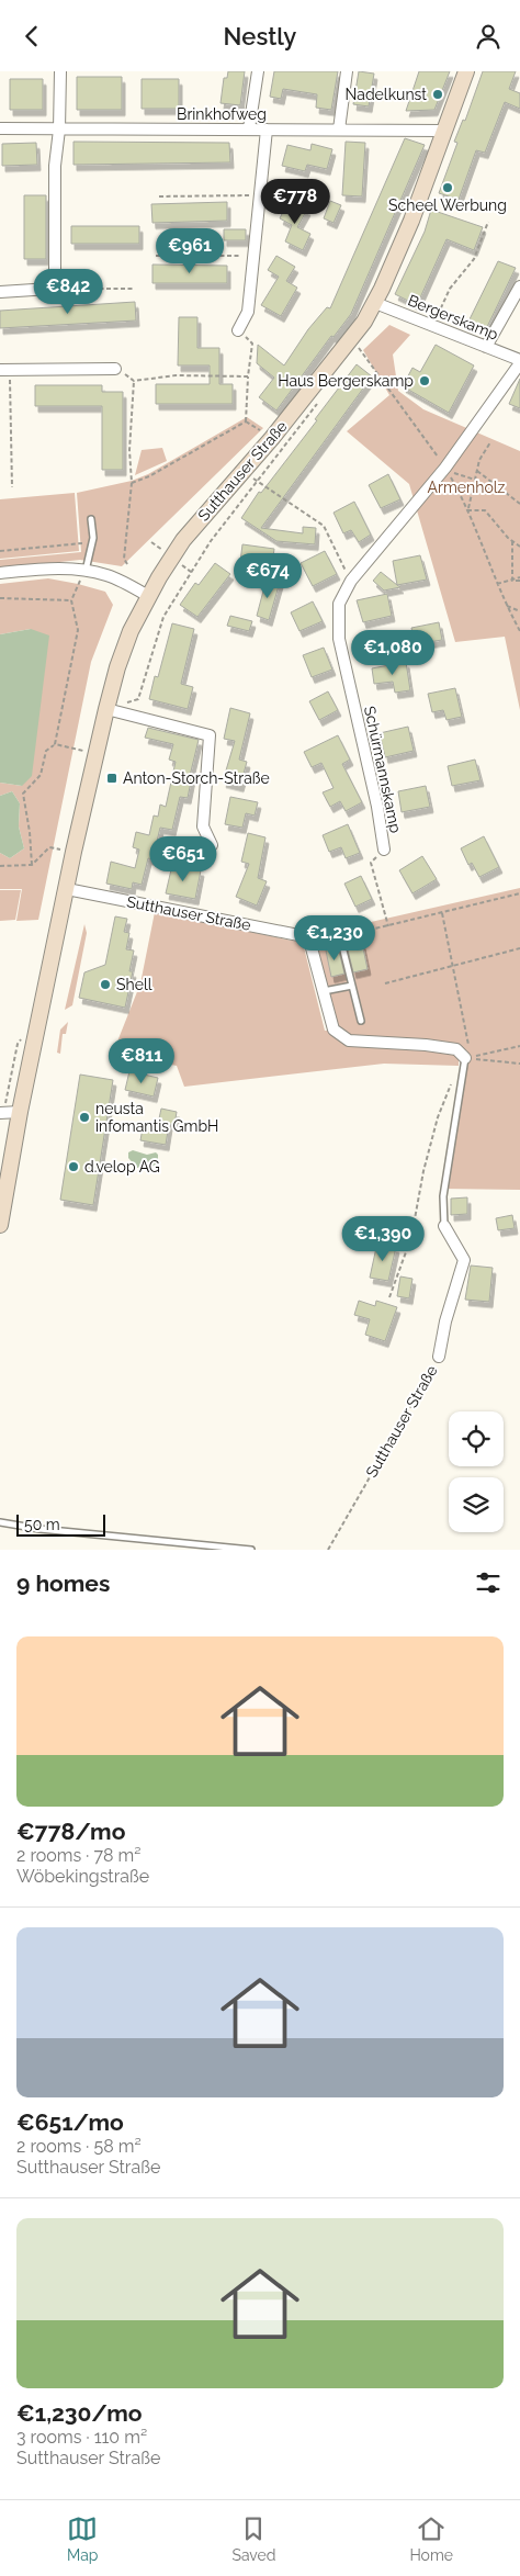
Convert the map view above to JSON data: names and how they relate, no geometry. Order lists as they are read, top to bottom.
{
  "streets": {
    "street": [
      "Brinkhofweg",
      "Bergerskamp",
      "Sutthauser Straße",
      "Schürmannskamp"
    ]
  },
  "crossings": [
    ["Brinkhofweg", "Sutthauser Straße"],
    ["Bergerskamp", "Sutthauser Straße"],
    ["Bergerskamp", "Schürmannskamp"]
  ],
  "parks": ["Armenholz"],
  "places": {
    "other": [
      "Nadelkunst",
      "Scheel Werbung",
      "Haus Bergerskamp",
      "Shell",
      "neusta infomantis GmbH",
      "d.velop AG"
    ],
    "transit": ["Anton-Storch-Straße"]
  },
  "scale_bar": "50 m",
  "page": {
    "header": "Nestly",
    "price": [
      "€778",
      "€961",
      "€842",
      "€674",
      "€1,080",
      "€651",
      "€1,230",
      "€811",
      "€1,390"
    ],
    "scale": "50 m",
    "heading": "9 homes",
    "list": [
      {
        "name": "€778/mo",
        "note": "2 rooms · 78 m² · Wöbekingstraße"
      },
      {
        "name": "€651/mo",
        "note": "2 rooms · 58 m² · Sutthauser Straße"
      },
      {
        "name": "€1,230/mo",
        "note": "3 rooms · 110 m² · Sutthauser Straße"
      }
    ],
    "tabs": ["Map", "Saved", "Home"]
  }
}
